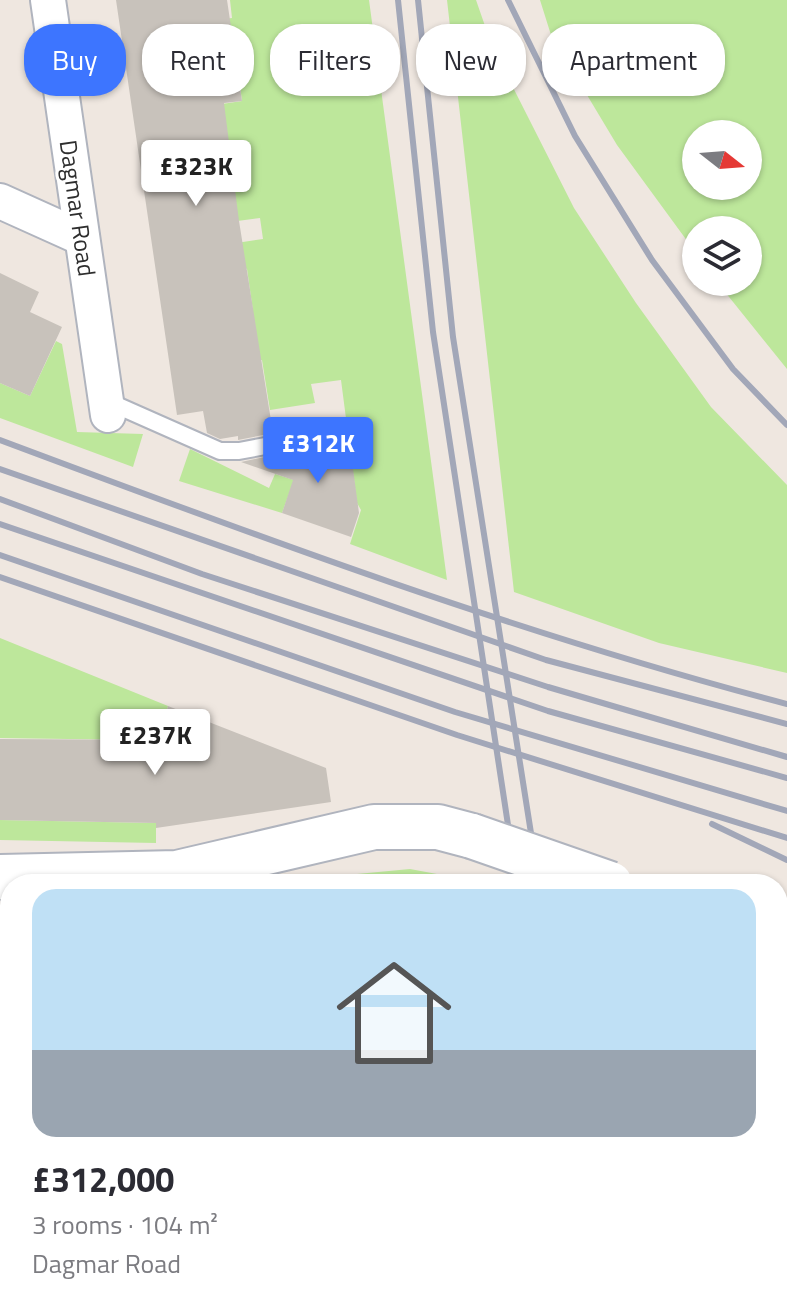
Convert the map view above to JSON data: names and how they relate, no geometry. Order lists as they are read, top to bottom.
{
  "streets": {
    "street": ["Dagmar Road"]
  },
  "north": "right",
  "page": {
    "chip": [
      "Buy",
      "Rent",
      "Filters",
      "New",
      "Apartment"
    ],
    "price": ["£323K", "£312K", "£237K"],
    "list": [
      {
        "name": "£312,000",
        "note": "3 rooms · 104 m² · Dagmar Road"
      }
    ]
  }
}
